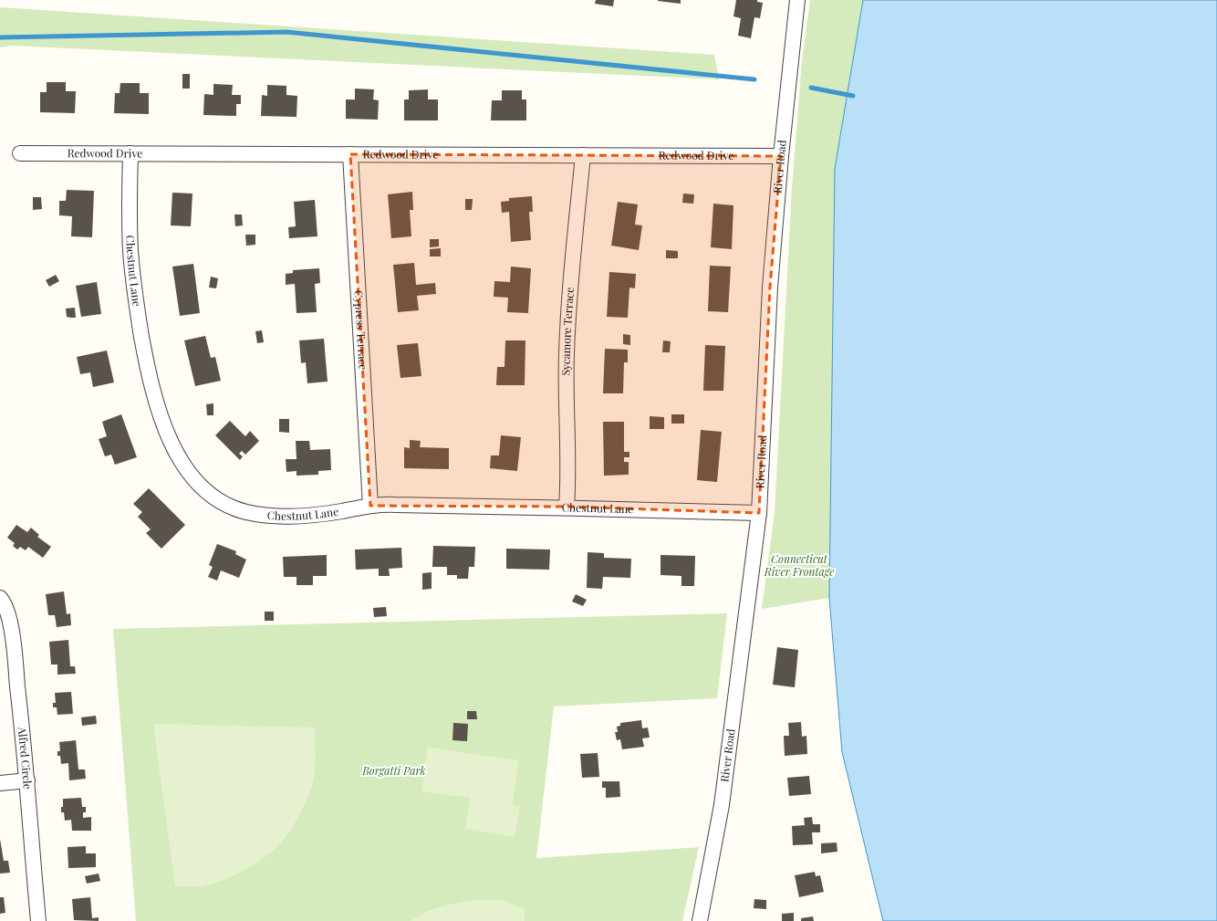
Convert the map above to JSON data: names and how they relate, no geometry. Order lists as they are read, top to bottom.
{
  "streets": {
    "street": [
      "Redwood Drive",
      "River Road",
      "Chestnut Lane",
      "Cypress Terrace",
      "Sycamore Terrace",
      "Alfred Circle"
    ]
  },
  "crossings": [
    ["Redwood Drive", "River Road"],
    ["Redwood Drive", "Chestnut Lane"],
    ["Redwood Drive", "Cypress Terrace"],
    ["Redwood Drive", "Sycamore Terrace"],
    ["River Road", "Chestnut Lane"],
    ["Chestnut Lane", "Cypress Terrace"],
    ["Chestnut Lane", "Sycamore Terrace"]
  ],
  "parks": ["Connecticut River Frontage", "Borgatti Park"]
}
